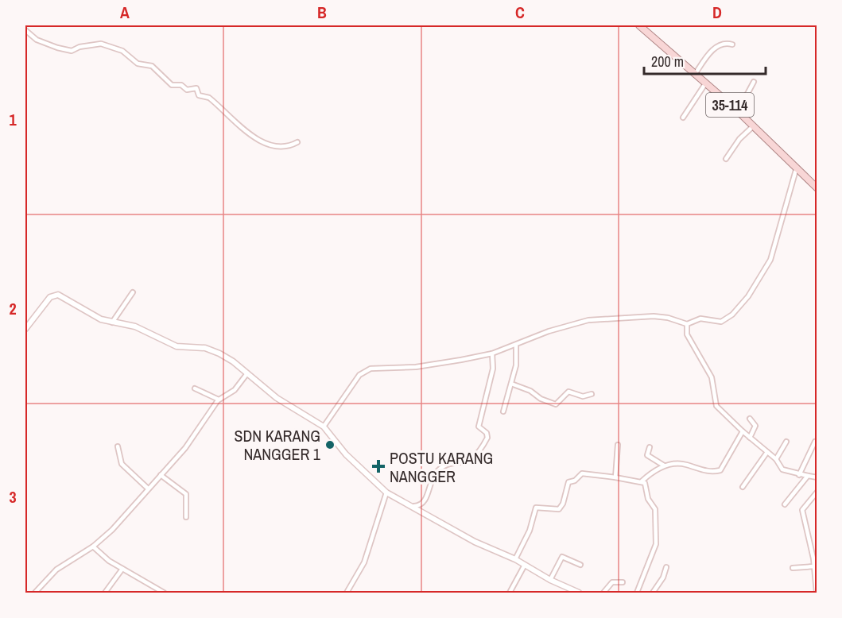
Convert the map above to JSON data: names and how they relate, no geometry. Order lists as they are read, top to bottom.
{
  "streets": {
    "main road": ["35-114"]
  },
  "places": {
    "other": ["SDN KARANG NANGGER 1"],
    "health": ["POSTU KARANG NANGGER"]
  },
  "scale_bar": "200 m",
  "grid": {
    "columns": [
      "A",
      "B",
      "C",
      "D"
    ],
    "rows": ["1", "2", "3"]
  }
}
